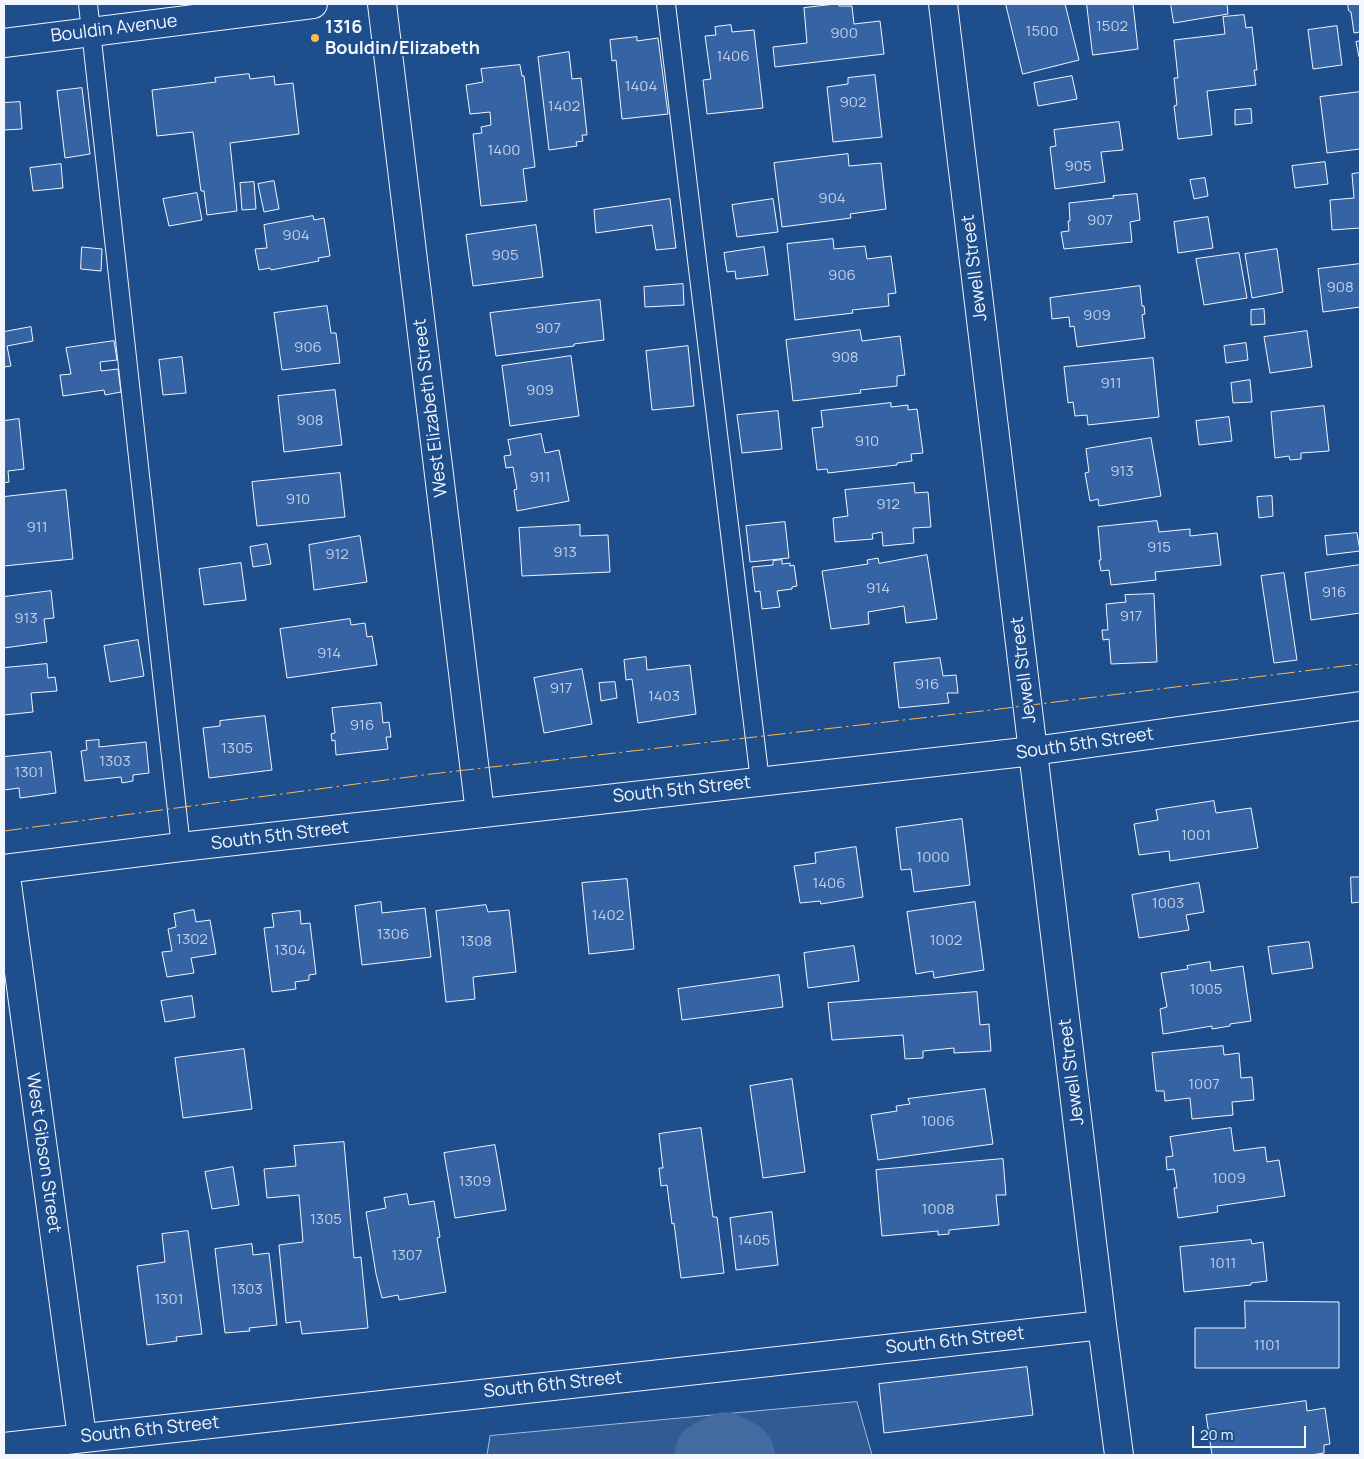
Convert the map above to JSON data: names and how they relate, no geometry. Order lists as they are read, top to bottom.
{
  "streets": {
    "street": [
      "Bouldin Avenue",
      "Jewell Street",
      "West Elizabeth Street",
      "South 5th Street",
      "West Gibson Street",
      "South 6th Street"
    ]
  },
  "crossings": [
    ["Jewell Street", "South 5th Street"],
    ["Jewell Street", "South 6th Street"],
    ["West Elizabeth Street", "South 5th Street"],
    ["South 5th Street", "West Gibson Street"],
    ["West Gibson Street", "South 6th Street"]
  ],
  "places": ["1316 Bouldin/Elizabeth"],
  "house_numbers": [
    "1502",
    "1500",
    "900",
    "1406",
    "1404",
    "902",
    "1402",
    "1400",
    "905",
    "904",
    "907",
    "904",
    "905",
    "906",
    "908",
    "909",
    "907",
    "906",
    "908",
    "911",
    "909",
    "908",
    "910",
    "913",
    "911",
    "910",
    "912",
    "911",
    "915",
    "913",
    "912",
    "914",
    "916",
    "917",
    "913",
    "914",
    "916",
    "917",
    "1403",
    "916",
    "1305",
    "1303",
    "1301",
    "1001",
    "1000",
    "1406",
    "1003",
    "1402",
    "1306",
    "1302",
    "1002",
    "1308",
    "1304",
    "1005",
    "1007",
    "1006",
    "1009",
    "1309",
    "1008",
    "1305",
    "1405",
    "1307",
    "1011",
    "1303",
    "1301",
    "1101"
  ],
  "scale_bar": "20 m"
}
